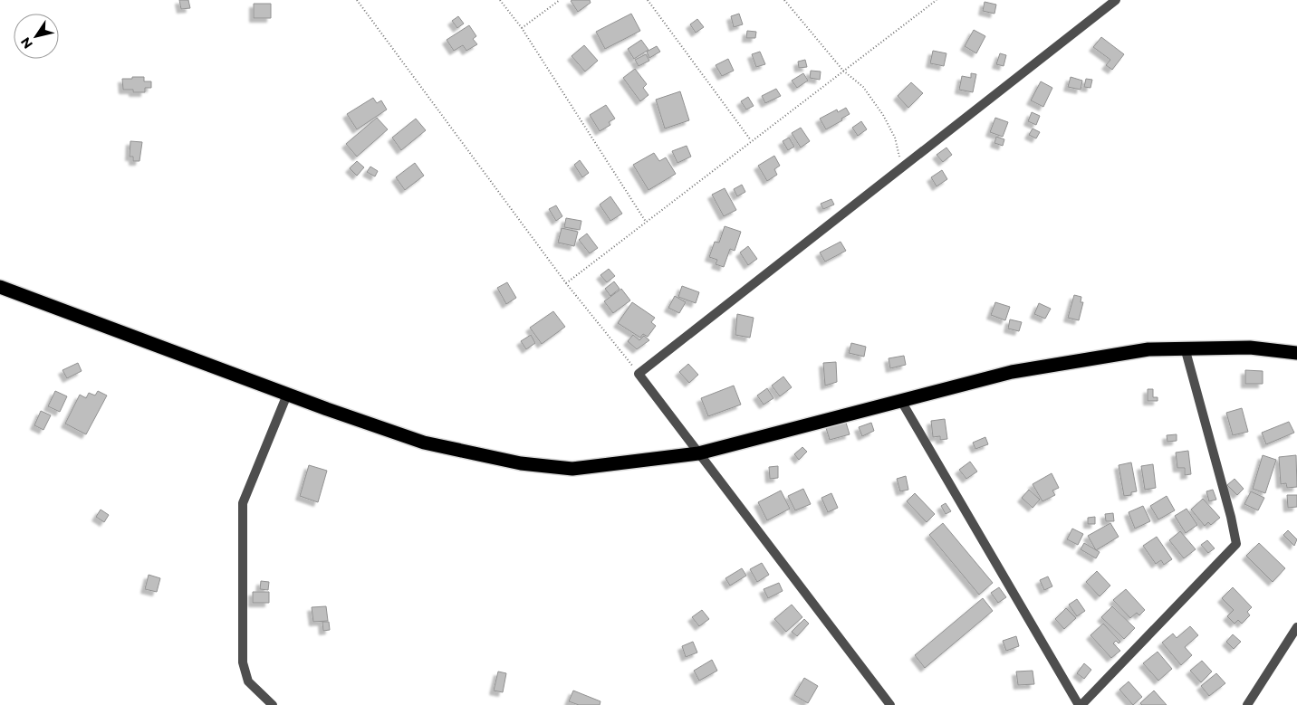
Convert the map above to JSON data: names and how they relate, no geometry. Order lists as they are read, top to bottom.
{
  "north": "bottom left"
}
